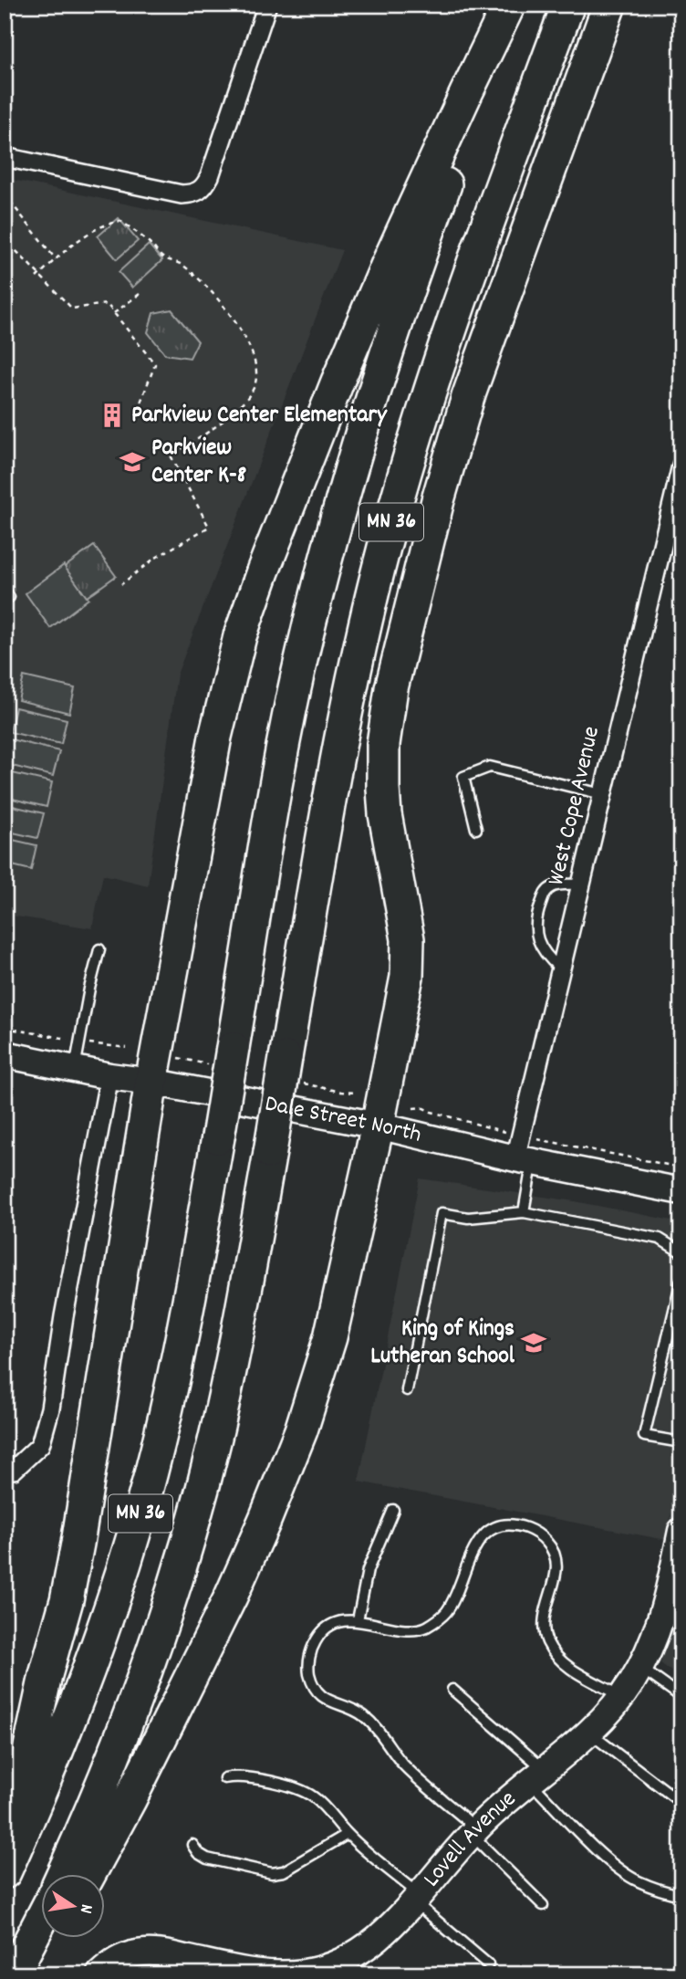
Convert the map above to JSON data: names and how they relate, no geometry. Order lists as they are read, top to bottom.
{
  "streets": {
    "highway": ["MN 36"],
    "street": ["West Cope Avenue", "Dale Street North", "Lovell Avenue"]
  },
  "crossings": [
    ["West Cope Avenue", "Dale Street North"]
  ],
  "places": {
    "building": ["Parkview Center Elementary"],
    "school or university": ["Parkview Center K-8", "King of Kings Lutheran School"]
  },
  "north": "right"
}
